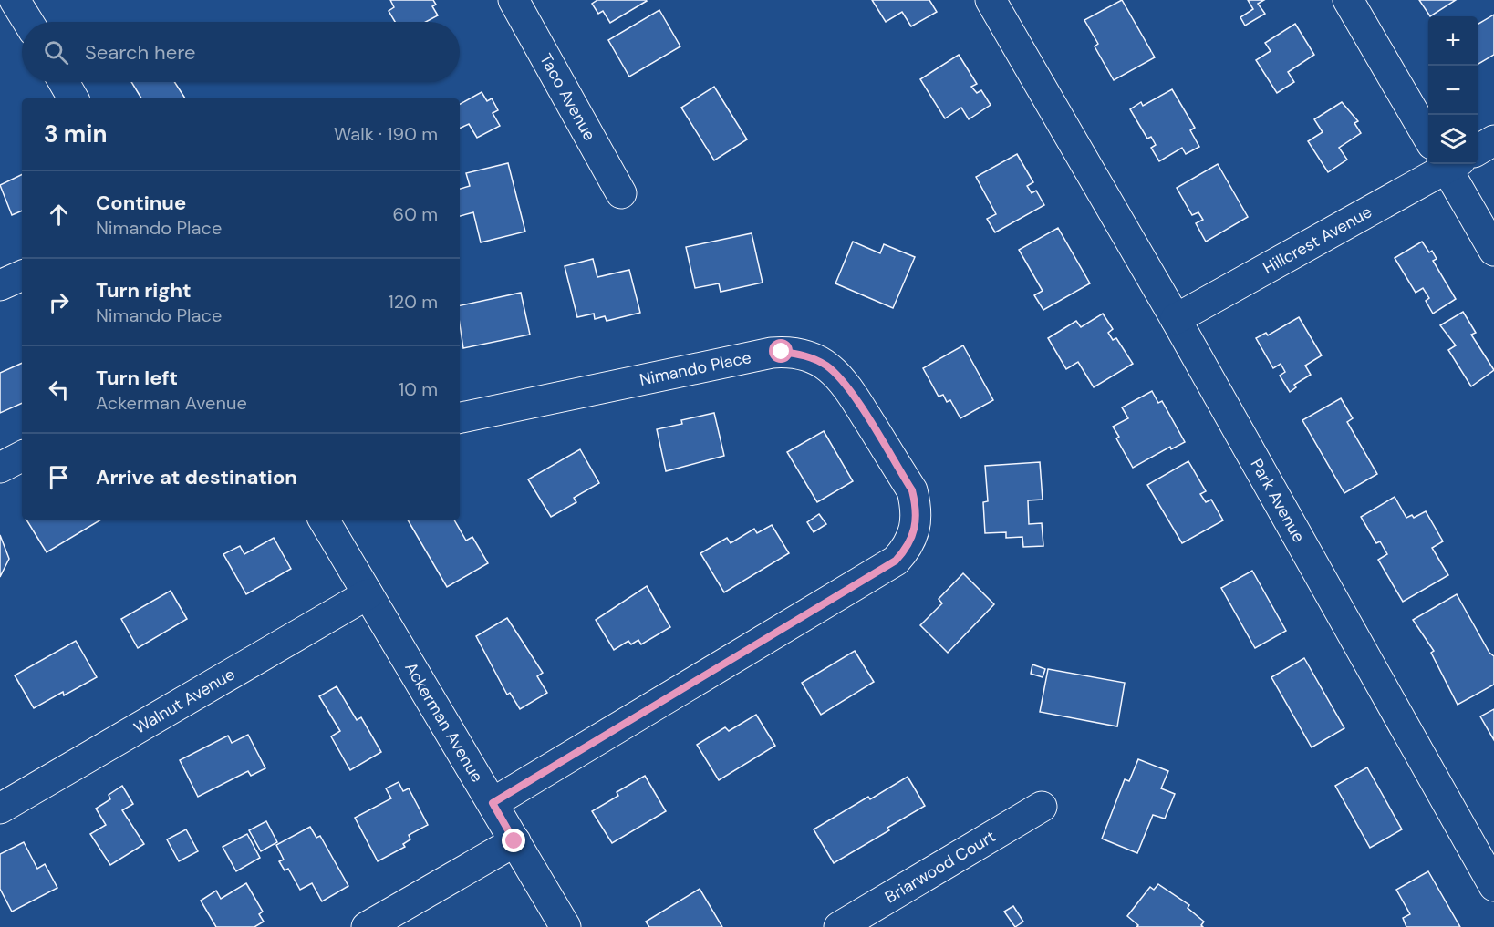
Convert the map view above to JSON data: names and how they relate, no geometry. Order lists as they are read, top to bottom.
{
  "streets": {
    "street": [
      "Taco Avenue",
      "Hillcrest Avenue",
      "Nimando Place",
      "Park Avenue",
      "Walnut Avenue",
      "Ackerman Avenue",
      "Briarwood Court"
    ]
  },
  "crossings": [
    ["Hillcrest Avenue", "Park Avenue"],
    ["Nimando Place", "Ackerman Avenue"],
    ["Walnut Avenue", "Ackerman Avenue"]
  ],
  "page": {
    "map_buttons": ["+", "−"],
    "search": "Search here",
    "heading": ["3 min", "Walk · 190 m"],
    "list": [
      ["Continue", "Nimando Place", "60 m"],
      ["Turn right", "Nimando Place", "120 m"],
      ["Turn left", "Ackerman Avenue", "10 m"],
      "Arrive at destination"
    ]
  }
}
